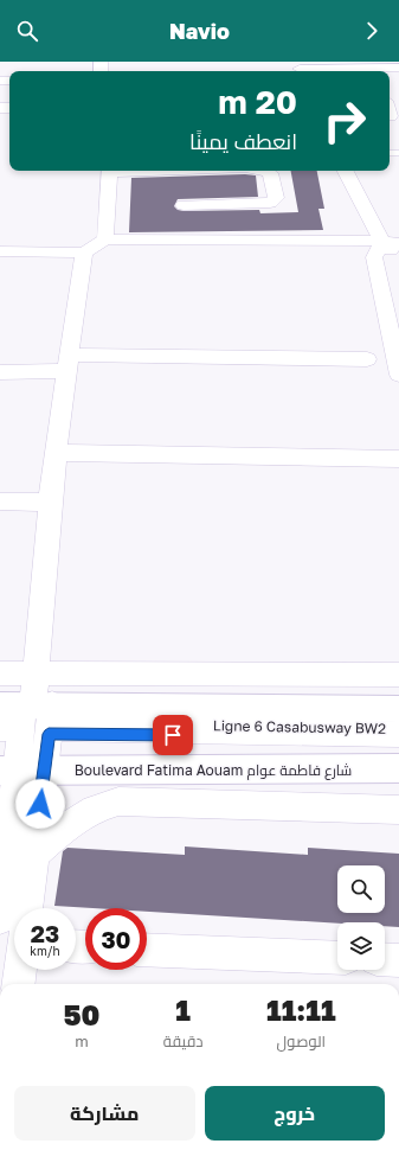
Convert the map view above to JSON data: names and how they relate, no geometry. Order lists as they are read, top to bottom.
{
  "streets": {
    "main road": ["Boulevard Fatima Aouam شارع فاطمة عوام"],
    "lane": ["Ligne 6 Casabusway BW2"]
  },
  "page": {
    "header": "Navio",
    "turn": ["20 m", "انعطف يمينًا"],
    "speed": "23 km/h",
    "limit": "30",
    "eta": [
      "11:11",
      "الوصول",
      "1",
      "دقيقة",
      "50",
      "m"
    ],
    "buttons": ["خروج", "مشاركة"]
  }
}
